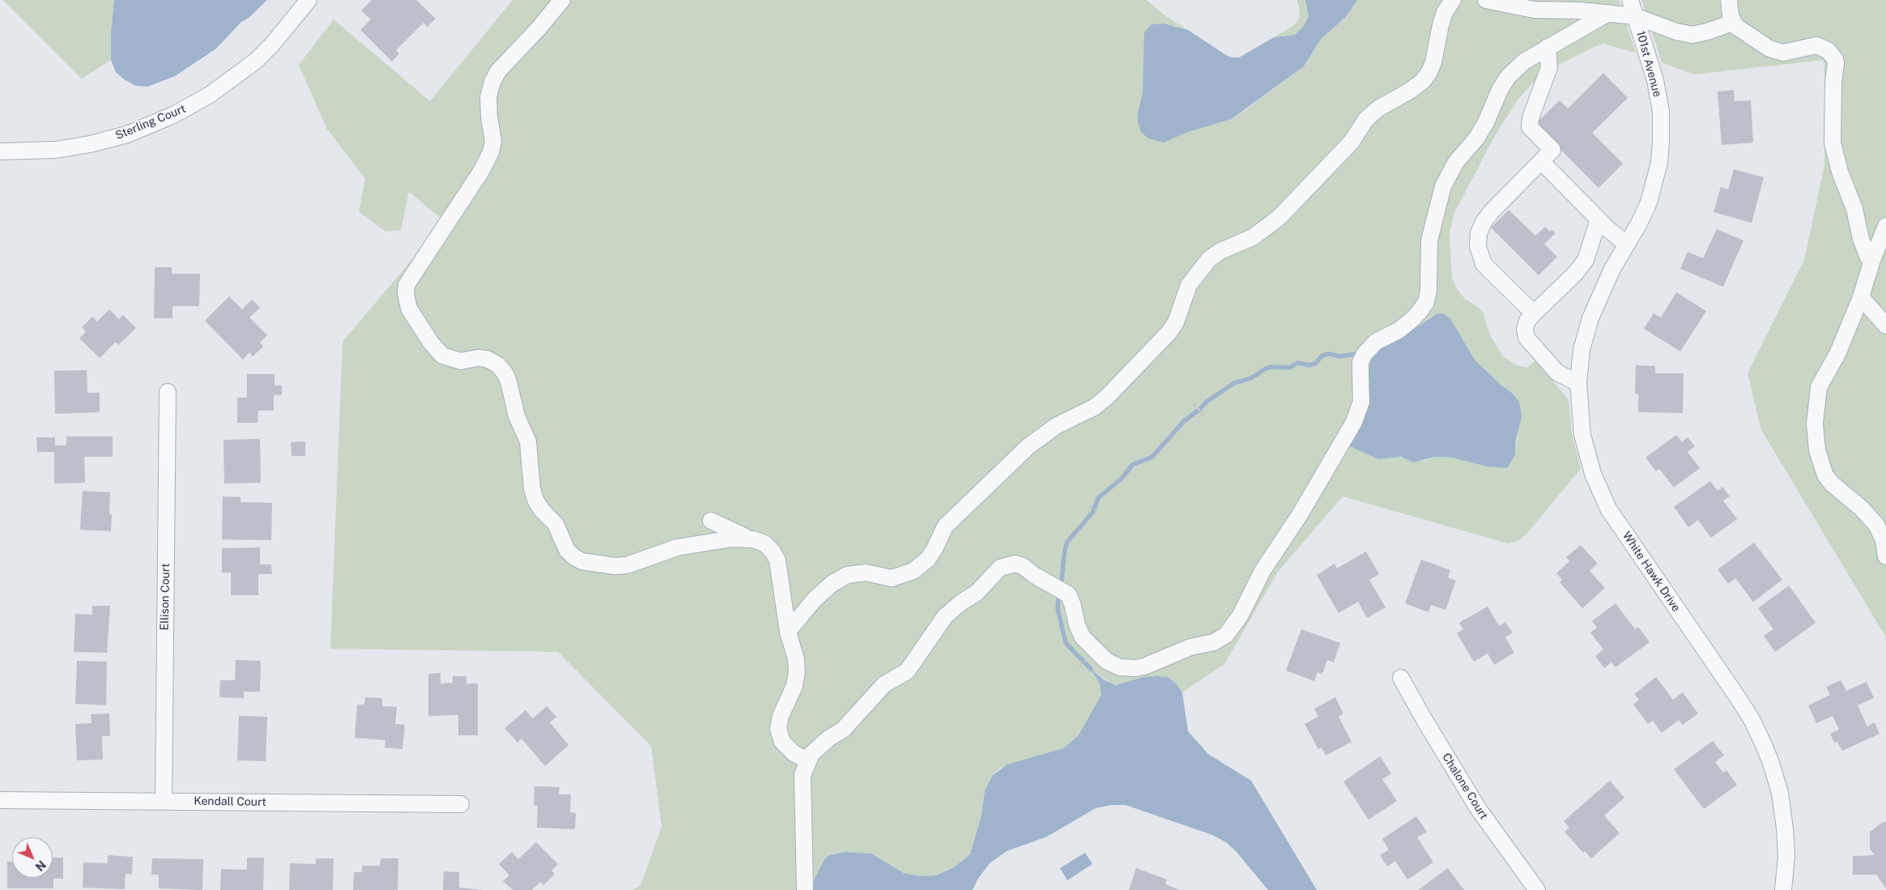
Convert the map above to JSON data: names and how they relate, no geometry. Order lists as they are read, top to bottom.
{
  "streets": {
    "street": [
      "101st Avenue",
      "Sterling Court",
      "White Hawk Drive",
      "Ellison Court",
      "Chalone Court",
      "Kendall Court"
    ]
  },
  "crossings": [
    ["101st Avenue", "White Hawk Drive"],
    ["Ellison Court", "Kendall Court"]
  ],
  "north": "bottom right"
}
